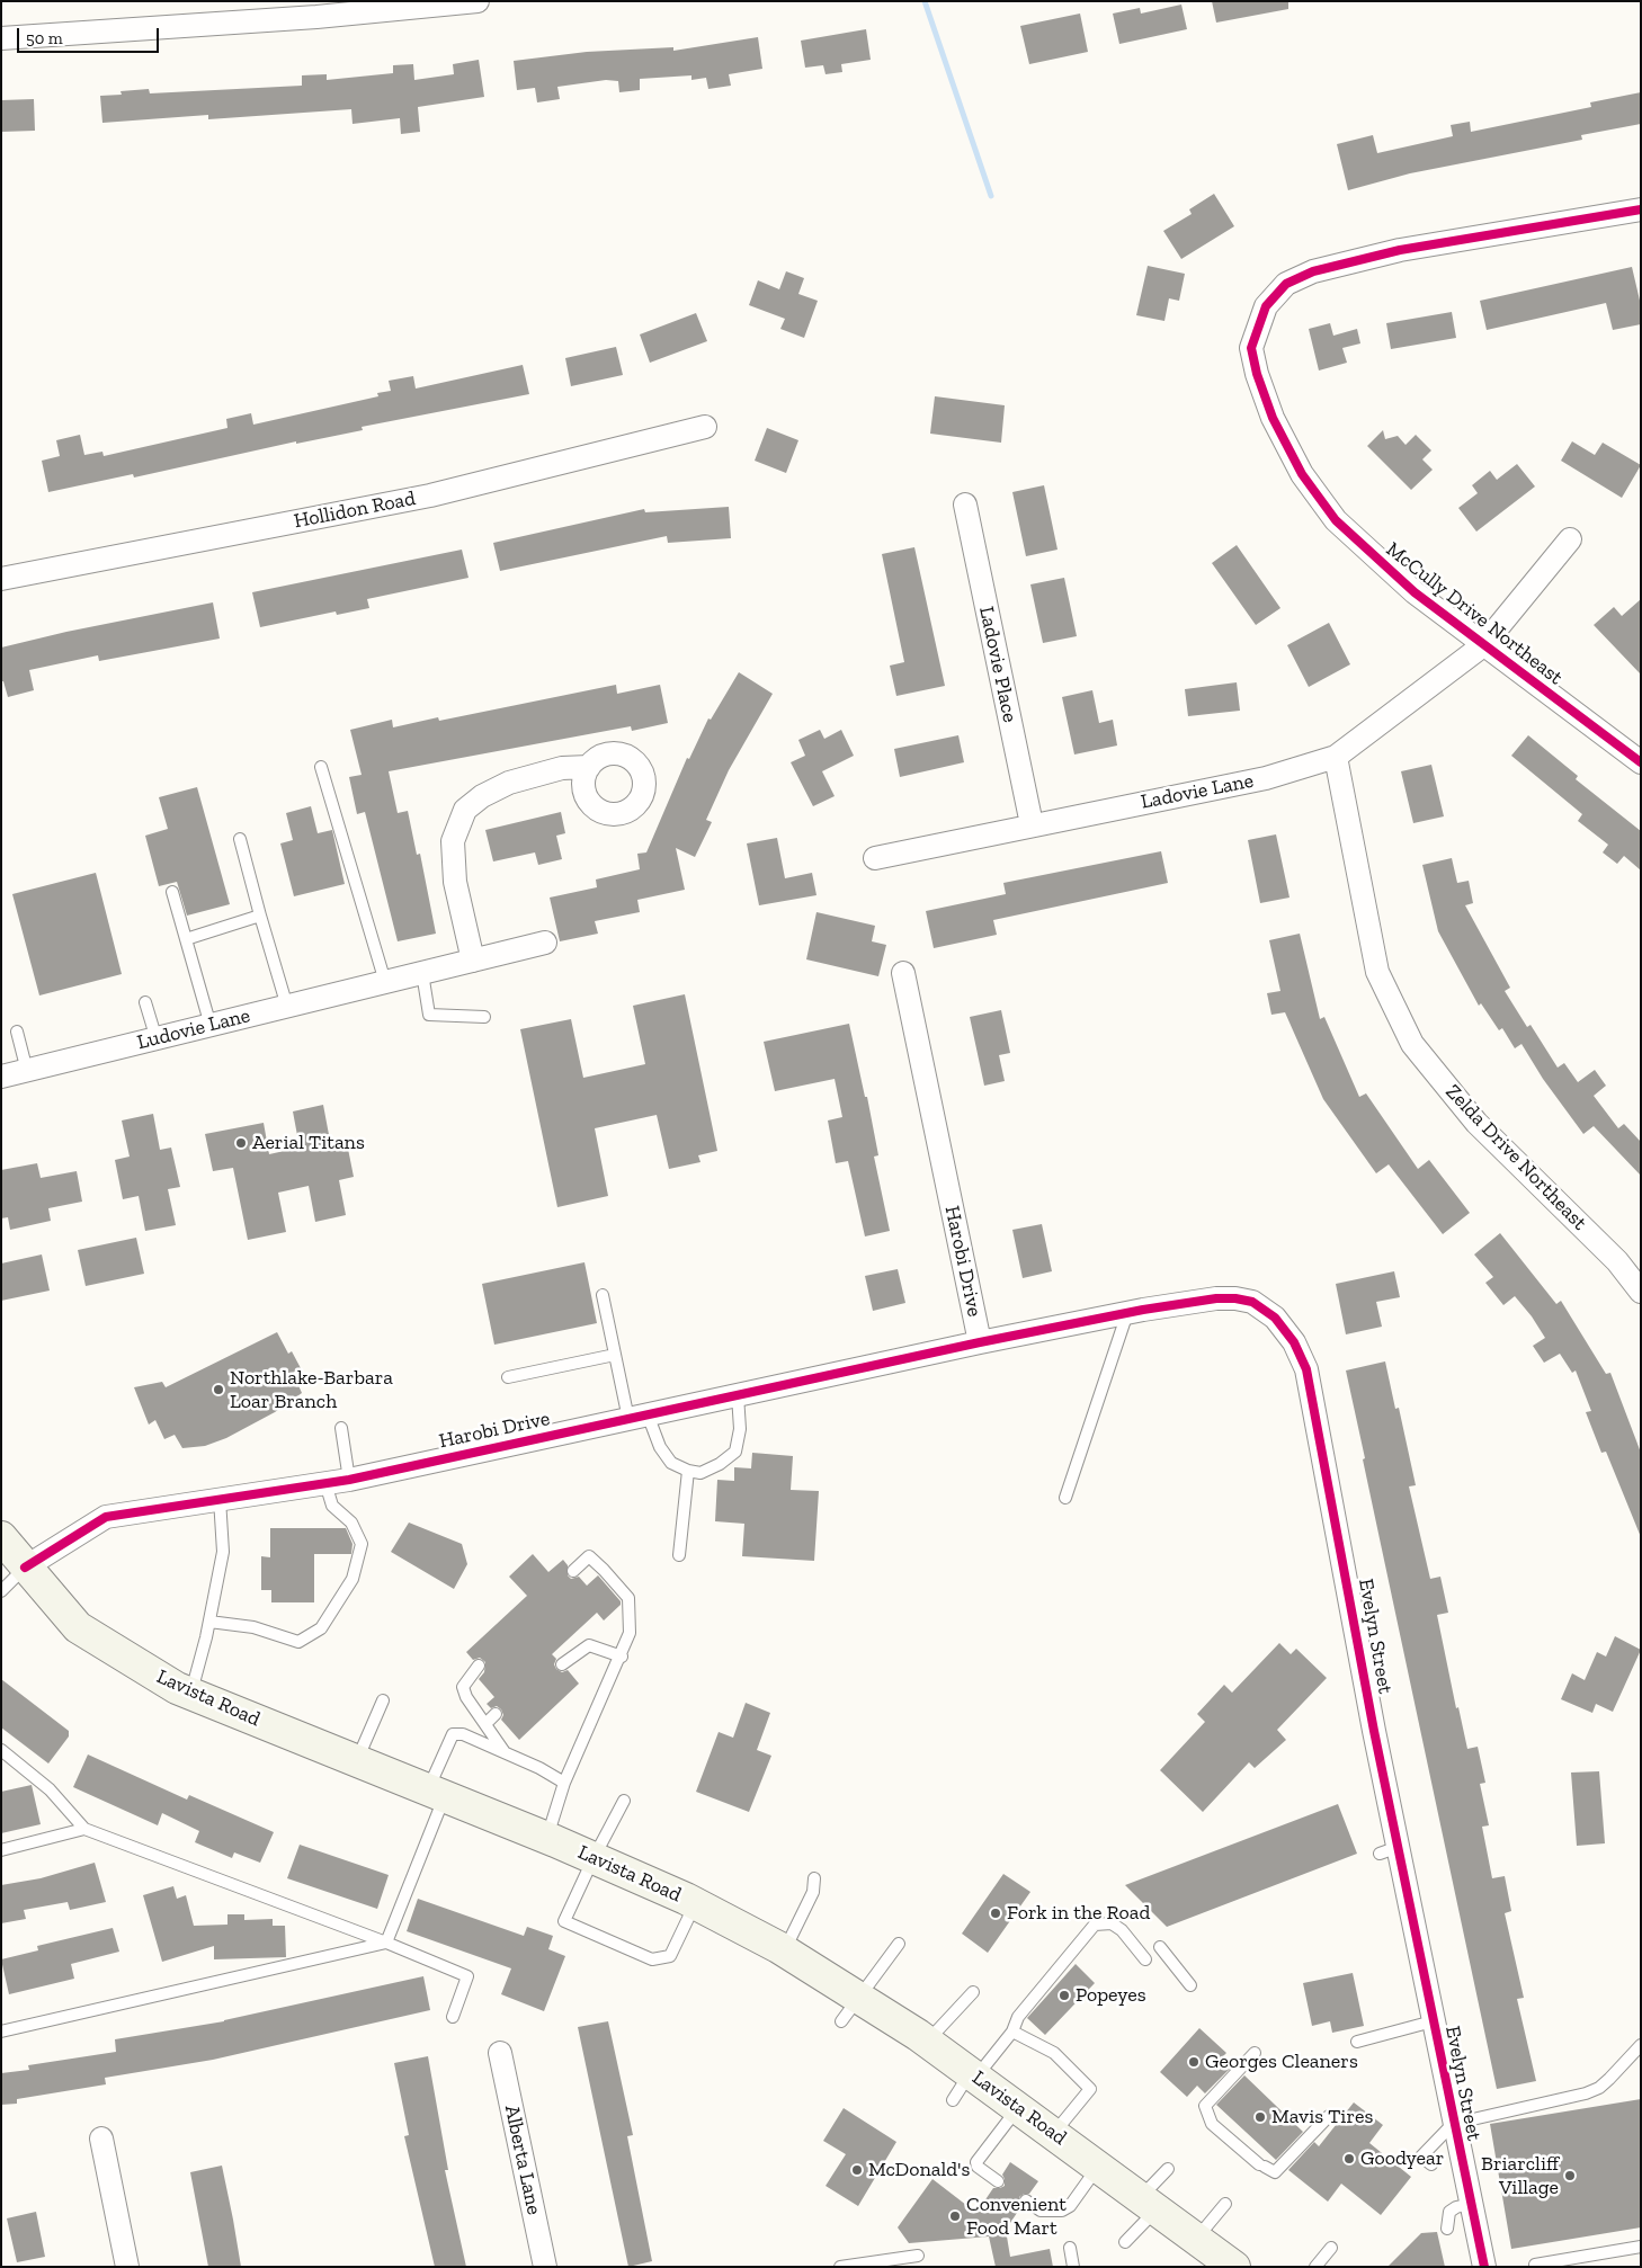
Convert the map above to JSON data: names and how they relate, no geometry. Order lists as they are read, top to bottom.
{
  "streets": {
    "main road": ["Lavista Road"],
    "street": [
      "Hollidon Road",
      "McCully Drive Northeast",
      "Ladovie Place",
      "Ladovie Lane",
      "Ludovie Lane",
      "Zelda Drive Northeast",
      "Harobi Drive",
      "Evelyn Street",
      "Alberta Lane"
    ]
  },
  "crossings": [
    ["McCully Drive Northeast", "Ladovie Lane"],
    ["Ladovie Place", "Ladovie Lane"],
    ["Ladovie Lane", "Zelda Drive Northeast"],
    ["Harobi Drive", "Evelyn Street"],
    ["Harobi Drive", "Lavista Road"]
  ],
  "places": [
    "Aerial Titans",
    "Northlake-Barbara Loar Branch",
    "Fork in the Road",
    "Popeyes",
    "Georges Cleaners",
    "Mavis Tires",
    "Goodyear",
    "McDonald's",
    "Briarcliff Village",
    "Convenient Food Mart"
  ],
  "scale_bar": "50 m"
}
